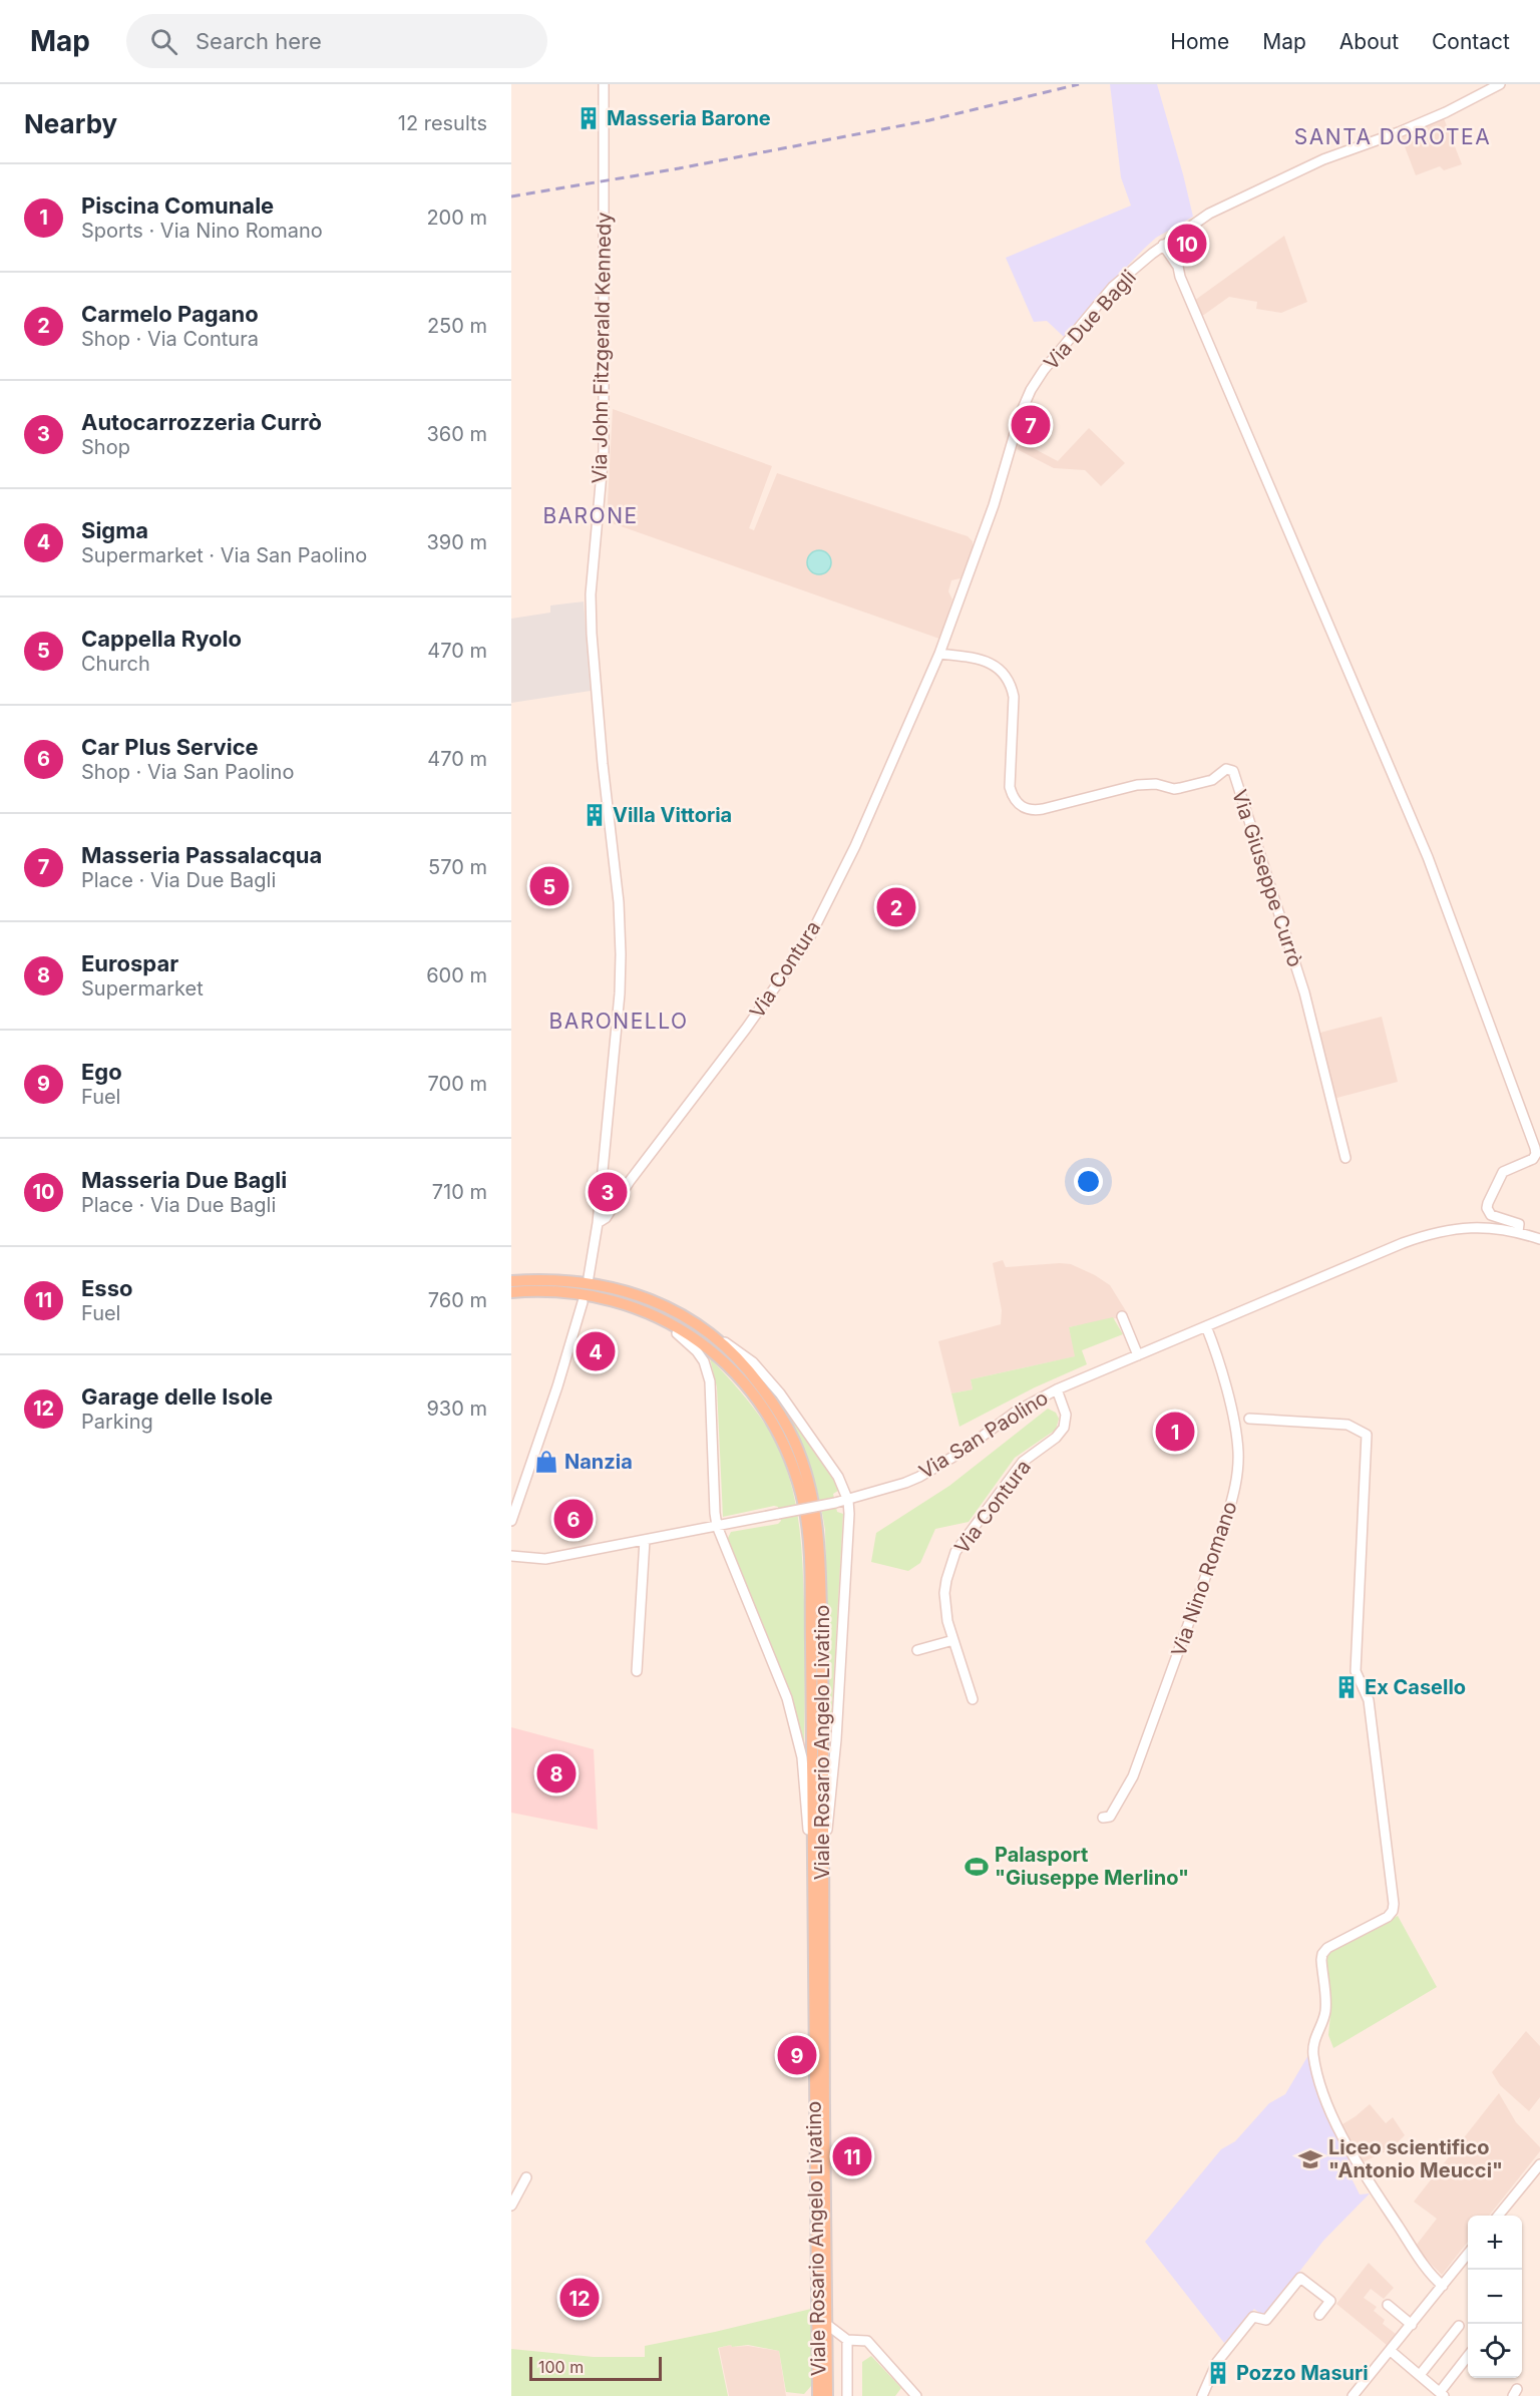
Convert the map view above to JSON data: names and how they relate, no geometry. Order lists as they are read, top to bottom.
{
  "streets": {
    "main road": ["Viale Rosario Angelo Livatino"],
    "street": [
      "Via Due Bagli",
      "Via John Fitzgerald Kennedy",
      "Via Giuseppe Currò",
      "Via Contura",
      "Via San Paolino",
      "Via Nino Romano"
    ]
  },
  "crossings": [
    ["Via Due Bagli", "Via Giuseppe Currò"],
    ["Via Due Bagli", "Via Contura"],
    ["Via John Fitzgerald Kennedy", "Via Contura"],
    ["Via Giuseppe Currò", "Via Contura"],
    ["Via Contura", "Via San Paolino"],
    ["Via San Paolino", "Via Nino Romano"]
  ],
  "districts": ["SANTA DOROTEA", "BARONE", "BARONELLO"],
  "places": {
    "building": [
      "Masseria Barone",
      "Villa Vittoria",
      "Ex Casello",
      "Pozzo Masuri"
    ],
    "shop": ["Nanzia"],
    "sports": ["Palasport \"Giuseppe Merlino\""],
    "school or university": ["Liceo scientifico \"Antonio Meucci\""]
  },
  "scale_bar": "100 m",
  "page": {
    "header": "Map",
    "search": "Search here",
    "nav": [
      "Home",
      "Map",
      "About",
      "Contact"
    ],
    "heading": ["Nearby", "12 results"],
    "list": [
      {
        "mark": "1",
        "name": "Piscina Comunale",
        "note": "Sports · Via Nino Romano",
        "value": "200 m"
      },
      {
        "mark": "2",
        "name": "Carmelo Pagano",
        "note": "Shop · Via Contura",
        "value": "250 m"
      },
      {
        "mark": "3",
        "name": "Autocarrozzeria Currò",
        "note": "Shop",
        "value": "360 m"
      },
      {
        "mark": "4",
        "name": "Sigma",
        "note": "Supermarket · Via San Paolino",
        "value": "390 m"
      },
      {
        "mark": "5",
        "name": "Cappella Ryolo",
        "note": "Church",
        "value": "470 m"
      },
      {
        "mark": "6",
        "name": "Car Plus Service",
        "note": "Shop · Via San Paolino",
        "value": "470 m"
      },
      {
        "mark": "7",
        "name": "Masseria Passalacqua",
        "note": "Place · Via Due Bagli",
        "value": "570 m"
      },
      {
        "mark": "8",
        "name": "Eurospar",
        "note": "Supermarket",
        "value": "600 m"
      },
      {
        "mark": "9",
        "name": "Ego",
        "note": "Fuel",
        "value": "700 m"
      },
      {
        "mark": "10",
        "name": "Masseria Due Bagli",
        "note": "Place · Via Due Bagli",
        "value": "710 m"
      },
      {
        "mark": "11",
        "name": "Esso",
        "note": "Fuel",
        "value": "760 m"
      },
      {
        "mark": "12",
        "name": "Garage delle Isole",
        "note": "Parking",
        "value": "930 m"
      }
    ],
    "pins": [
      "10",
      "7",
      "5",
      "2",
      "3",
      "4",
      "1",
      "6",
      "8",
      "9",
      "11",
      "12"
    ],
    "map_buttons": ["+", "−"],
    "scale": "100 m"
  }
}
